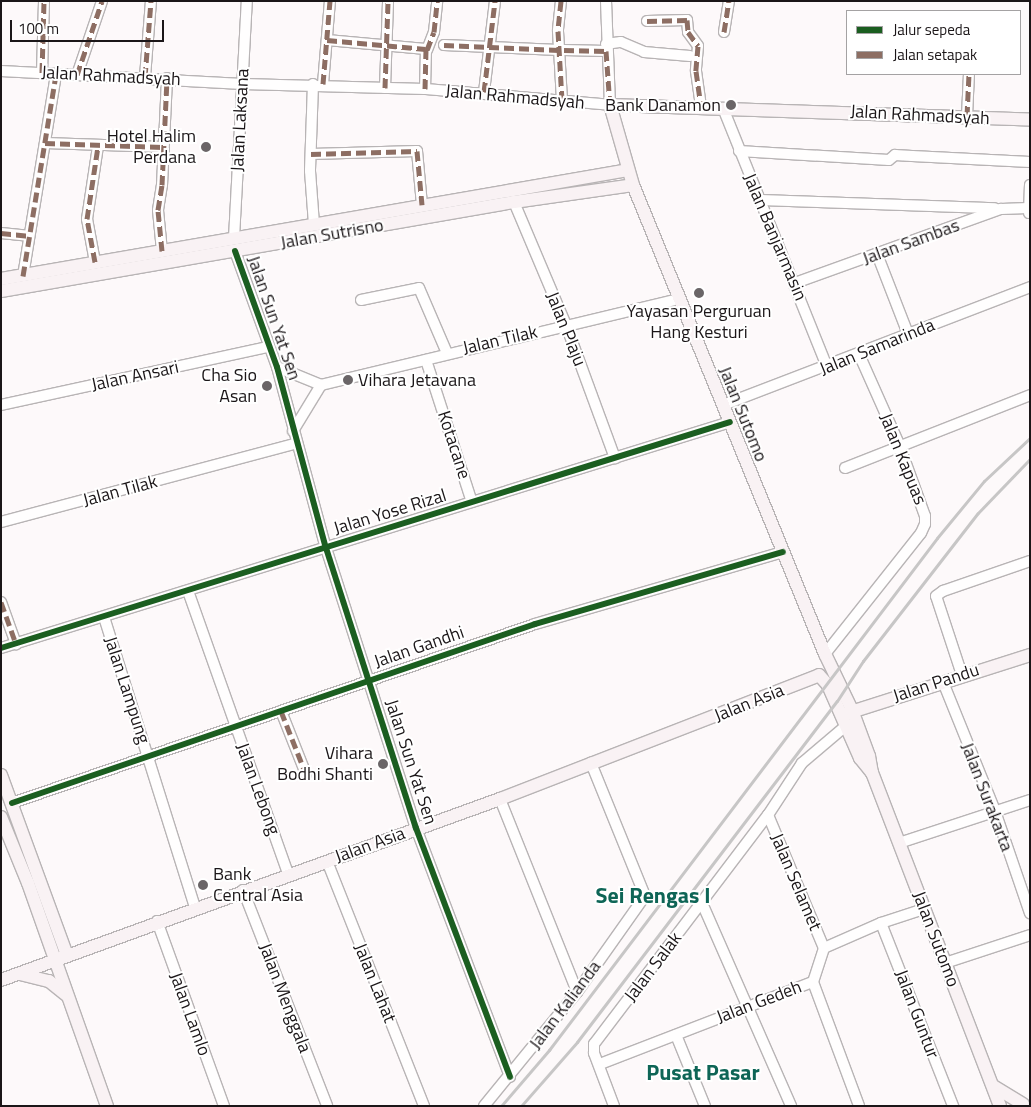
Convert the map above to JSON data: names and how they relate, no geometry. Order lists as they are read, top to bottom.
{
  "streets": {
    "main road": [
      "Jalan Rahmadsyah",
      "Jalan Sutrisno",
      "Jalan Sutomo",
      "Jalan Pandu",
      "Jalan Asia"
    ],
    "street": [
      "Jalan Laksana",
      "Jalan Banjarmasin",
      "Jalan Sambas",
      "Jalan Sun Yat Sen",
      "Jalan Plaju",
      "Jalan Tilak",
      "Jalan Samarinda",
      "Jalan Ansari",
      "Kotacane",
      "Jalan Kapuas",
      "Jalan Yose Rizal",
      "Jalan Gandhi",
      "Jalan Lampung",
      "Jalan Lebong",
      "Jalan Surakarta",
      "Jalan Selamet",
      "Jalan Salak",
      "Jalan Lahat",
      "Jalan Menggala",
      "Jalan Gedeh",
      "Jalan Kalianda",
      "Jalan Lamlo",
      "Jalan Guntur"
    ]
  },
  "crossings": [
    ["Jalan Rahmadsyah", "Jalan Laksana"],
    ["Jalan Rahmadsyah", "Jalan Banjarmasin"],
    ["Jalan Rahmadsyah", "Jalan Sutomo"],
    ["Jalan Laksana", "Jalan Sutrisno"],
    ["Jalan Laksana", "Jalan Sun Yat Sen"],
    ["Jalan Sutrisno", "Jalan Sun Yat Sen"],
    ["Jalan Sutrisno", "Jalan Plaju"],
    ["Jalan Sutrisno", "Jalan Sutomo"],
    ["Jalan Banjarmasin", "Jalan Sambas"],
    ["Jalan Banjarmasin", "Jalan Samarinda"],
    ["Jalan Sun Yat Sen", "Jalan Tilak"],
    ["Jalan Sun Yat Sen", "Jalan Ansari"],
    ["Jalan Sun Yat Sen", "Jalan Yose Rizal"],
    ["Jalan Sun Yat Sen", "Jalan Gandhi"],
    ["Jalan Sun Yat Sen", "Jalan Asia"],
    ["Jalan Sun Yat Sen", "Jalan Kalianda"],
    ["Jalan Plaju", "Jalan Tilak"],
    ["Jalan Plaju", "Jalan Yose Rizal"],
    ["Jalan Tilak", "Jalan Sutomo"],
    ["Jalan Tilak", "Kotacane"],
    ["Jalan Samarinda", "Jalan Sutomo"],
    ["Jalan Samarinda", "Jalan Kapuas"],
    ["Jalan Sutomo", "Jalan Kapuas"],
    ["Jalan Sutomo", "Jalan Yose Rizal"],
    ["Jalan Sutomo", "Jalan Gandhi"],
    ["Jalan Sutomo", "Jalan Pandu"],
    ["Jalan Sutomo", "Jalan Asia"],
    ["Jalan Sutomo", "Jalan Salak"],
    ["Kotacane", "Jalan Yose Rizal"],
    ["Jalan Yose Rizal", "Jalan Lampung"],
    ["Jalan Yose Rizal", "Jalan Lebong"],
    ["Jalan Gandhi", "Jalan Lampung"],
    ["Jalan Gandhi", "Jalan Lebong"],
    ["Jalan Pandu", "Jalan Surakarta"],
    ["Jalan Pandu", "Jalan Salak"],
    ["Jalan Lampung", "Jalan Asia"],
    ["Jalan Asia", "Jalan Lebong"],
    ["Jalan Asia", "Jalan Lahat"],
    ["Jalan Asia", "Jalan Menggala"],
    ["Jalan Asia", "Jalan Kalianda"],
    ["Jalan Asia", "Jalan Lamlo"],
    ["Jalan Selamet", "Jalan Salak"],
    ["Jalan Selamet", "Jalan Gedeh"],
    ["Jalan Salak", "Jalan Gedeh"]
  ],
  "districts": ["Sei Rengas I", "Pusat Pasar"],
  "places": [
    "Bank Danamon",
    "Hotel Halim Perdana",
    "Yayasan Perguruan Hang Kesturi",
    "Vihara Jetavana",
    "Cha Sio Asan",
    "Vihara Bodhi Shanti",
    "Bank Central Asia"
  ],
  "legend": ["Jalur sepeda", "Jalan setapak"],
  "scale_bar": "100 m"
}
